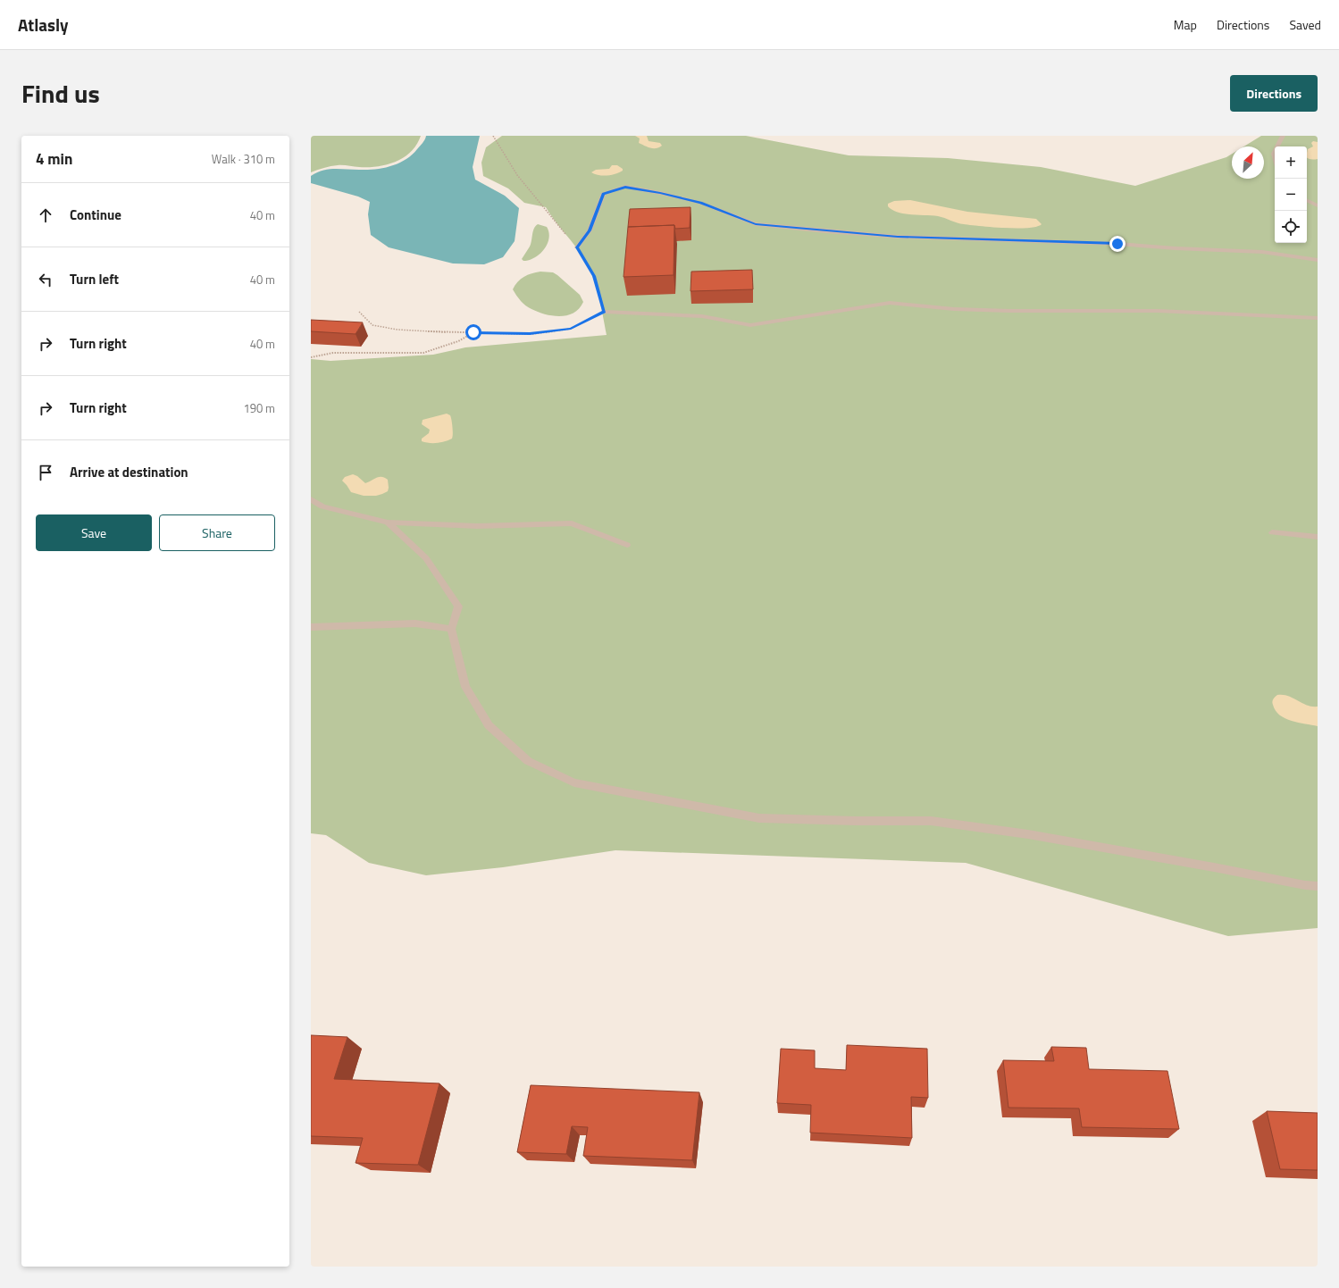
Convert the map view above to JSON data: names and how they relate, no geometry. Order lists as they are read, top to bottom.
{
  "north": "top right",
  "page": {
    "header": "Atlasly",
    "nav": ["Map", "Directions", "Saved"],
    "title": "Find us",
    "buttons": [
      "Directions",
      ["Save", "Share"]
    ],
    "heading": ["4 min", "Walk · 310 m"],
    "map_buttons": ["+", "−"],
    "list": [
      ["Continue", "40 m"],
      ["Turn left", "40 m"],
      ["Turn right", "40 m"],
      ["Turn right", "190 m"],
      "Arrive at destination"
    ]
  }
}
